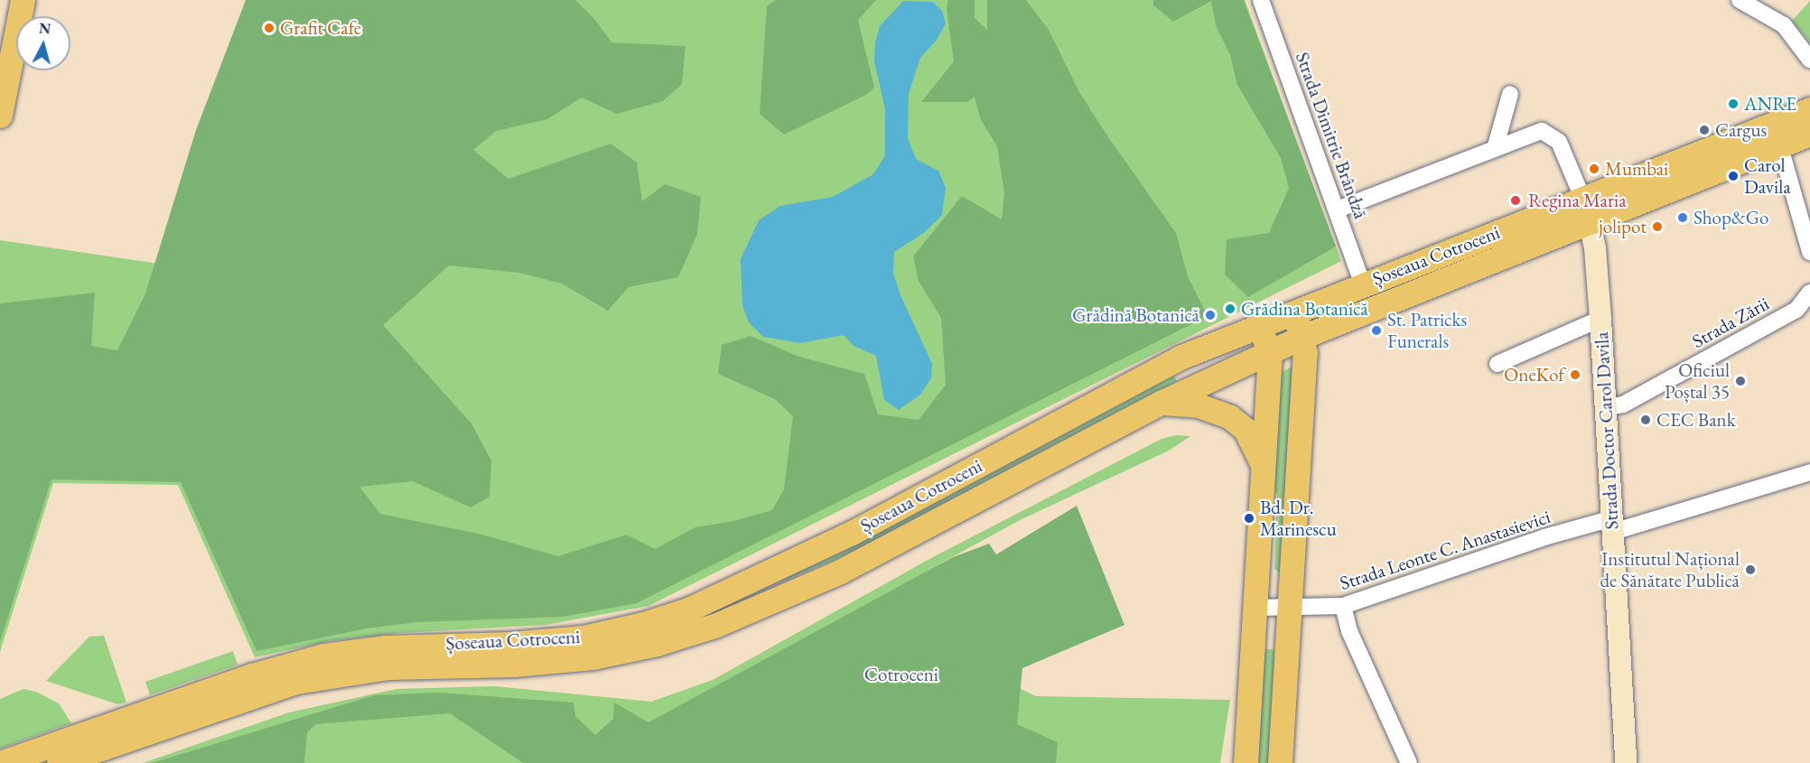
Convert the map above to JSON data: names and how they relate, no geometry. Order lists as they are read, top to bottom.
{
  "streets": {
    "main road": ["Șoseaua Cotroceni"],
    "street": [
      "Strada Dimitrie Brândză",
      "Strada Zării",
      "Strada Doctor Carol Davila",
      "Strada Leonte C. Anastasievici"
    ]
  },
  "crossings": [
    ["Strada Dimitrie Brândză", "Șoseaua Cotroceni"],
    ["Șoseaua Cotroceni", "Strada Doctor Carol Davila"],
    ["Strada Zării", "Strada Doctor Carol Davila"],
    ["Strada Doctor Carol Davila", "Strada Leonte C. Anastasievici"]
  ],
  "parks": ["Cotroceni"],
  "places": [
    "Grafit Cafe",
    "ANRE",
    "Cargus",
    "Mumbai",
    "Carol Davila",
    "Regina Maria",
    "Shop&Go",
    "jolipot",
    "Grădina Botanică",
    "Grădină Botanică",
    "St. Patricks Funerals",
    "OneKof",
    "Oficiul Poștal 35",
    "CEC Bank",
    "Bd. Dr. Marinescu",
    "Institutul Național de Sănătate Publică"
  ],
  "north": "top"
}
